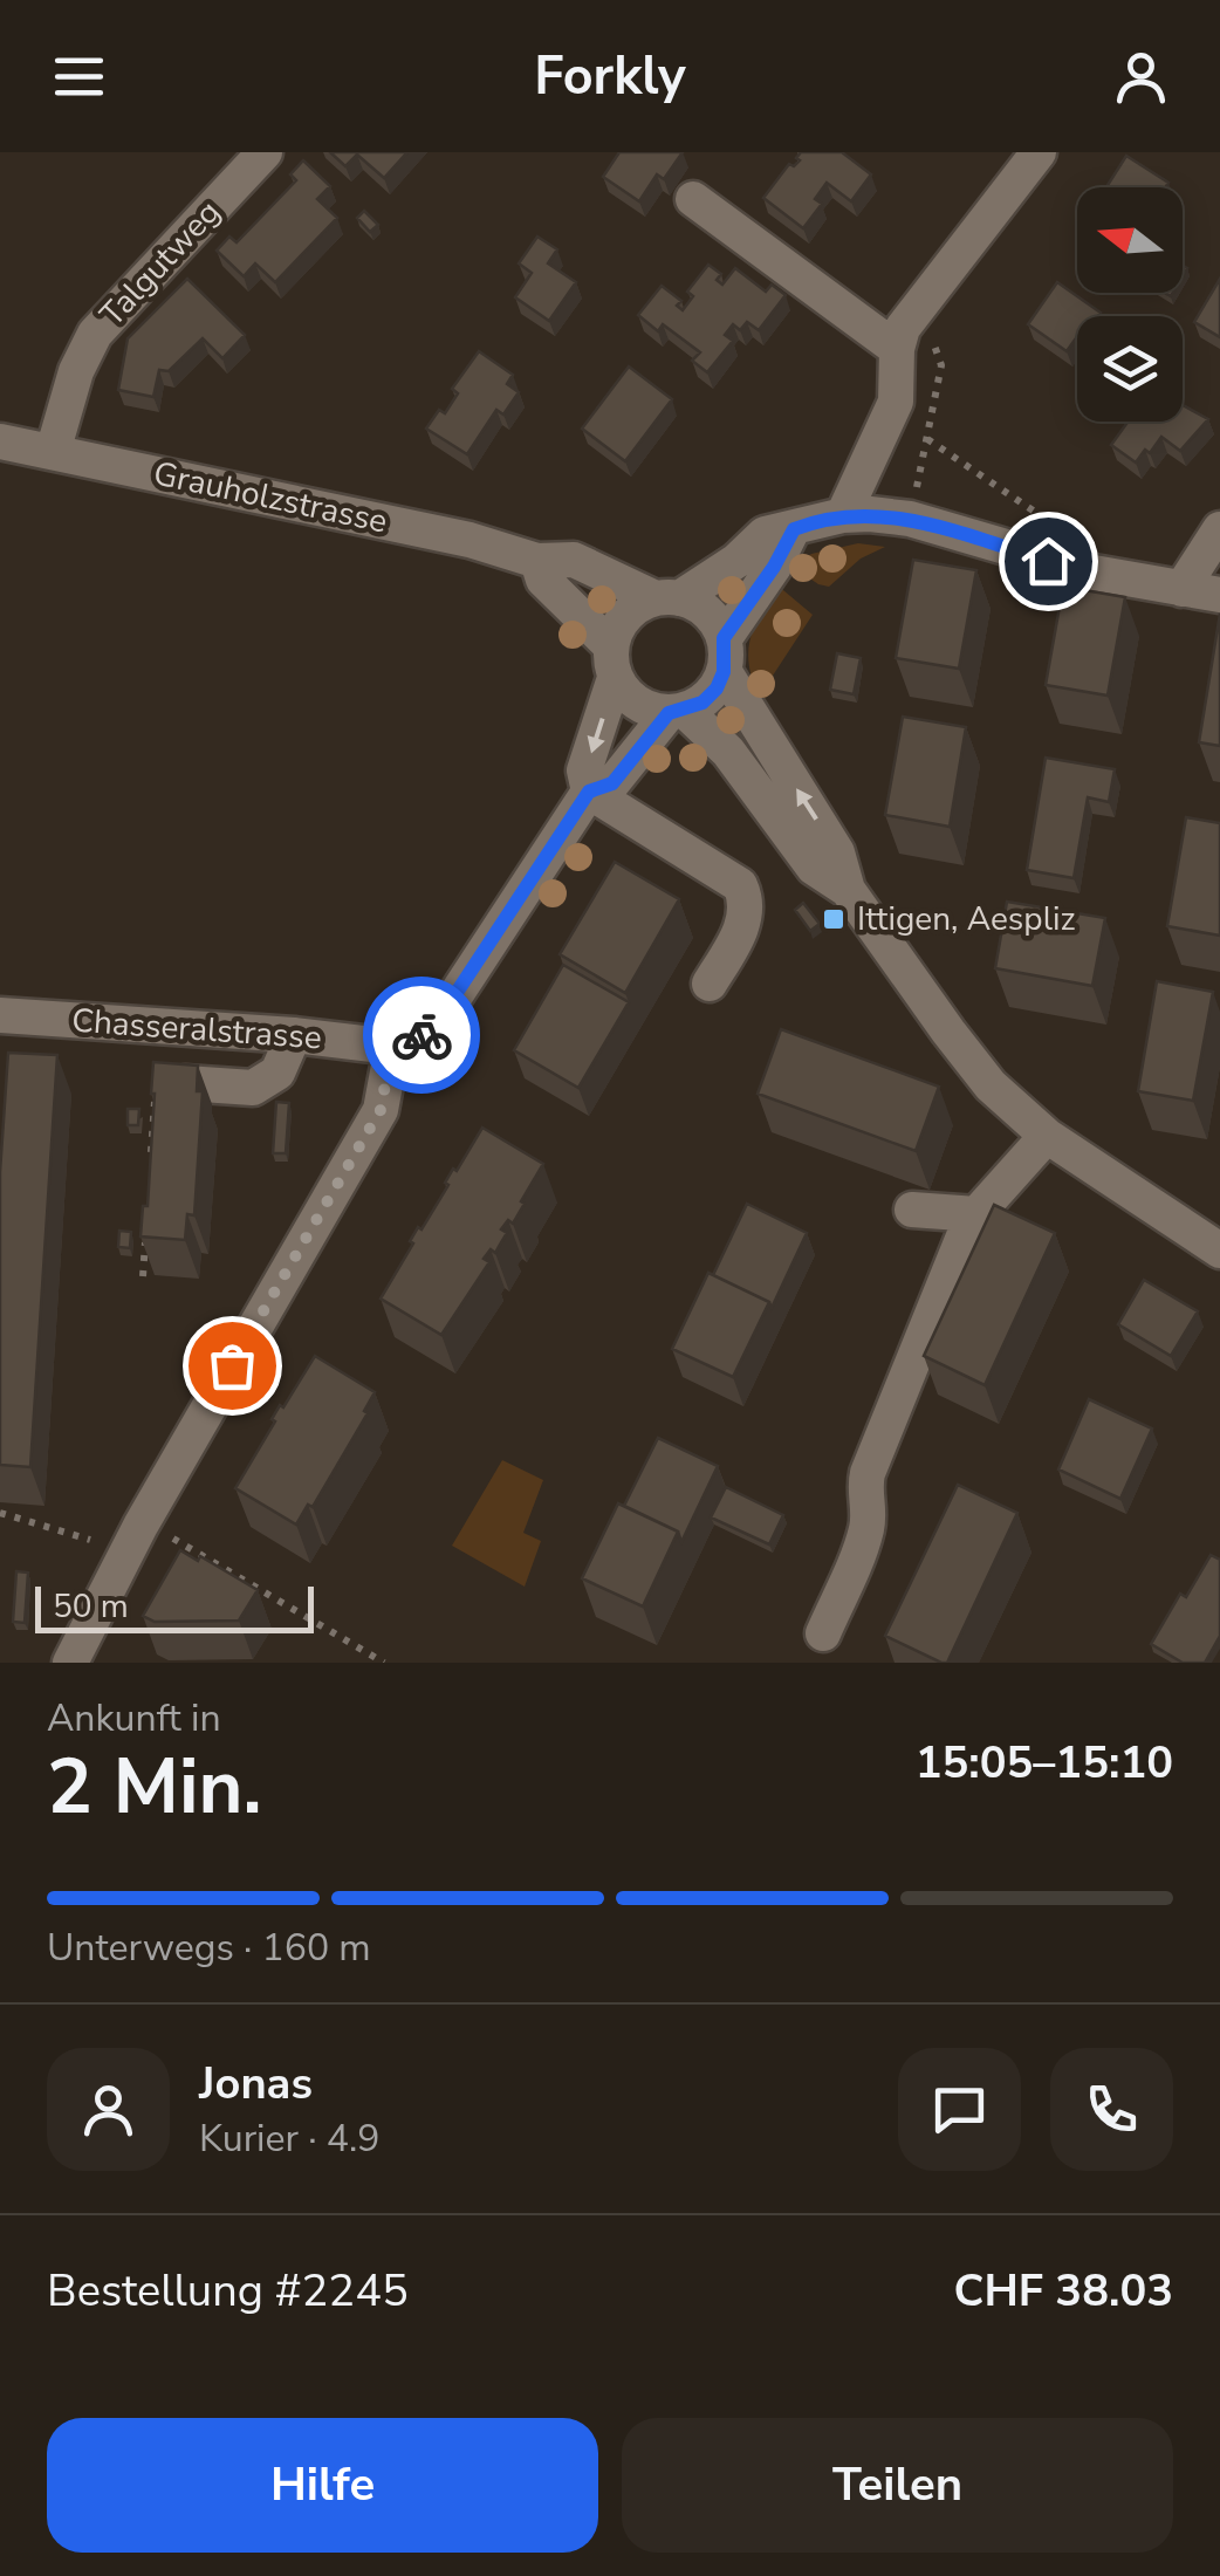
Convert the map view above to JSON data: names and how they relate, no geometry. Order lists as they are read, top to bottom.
{
  "streets": {
    "street": ["Talgutweg", "Grauholzstrasse", "Chasseralstrasse"]
  },
  "crossings": [
    ["Talgutweg", "Grauholzstrasse"]
  ],
  "places": {
    "transit": ["Ittigen, Aespliz"]
  },
  "scale_bar": "50 m",
  "north": "left",
  "page": {
    "header": "Forkly",
    "scale": "50 m",
    "heading": ["2 Min.", "Ankunft in", "15:05–15:10"],
    "panel": [
      "Jonas",
      "Kurier · 4.9",
      "Bestellung #2245",
      "CHF 38.03"
    ],
    "bar": "Unterwegs · 160 m",
    "buttons": ["Hilfe", "Teilen"]
  }
}
